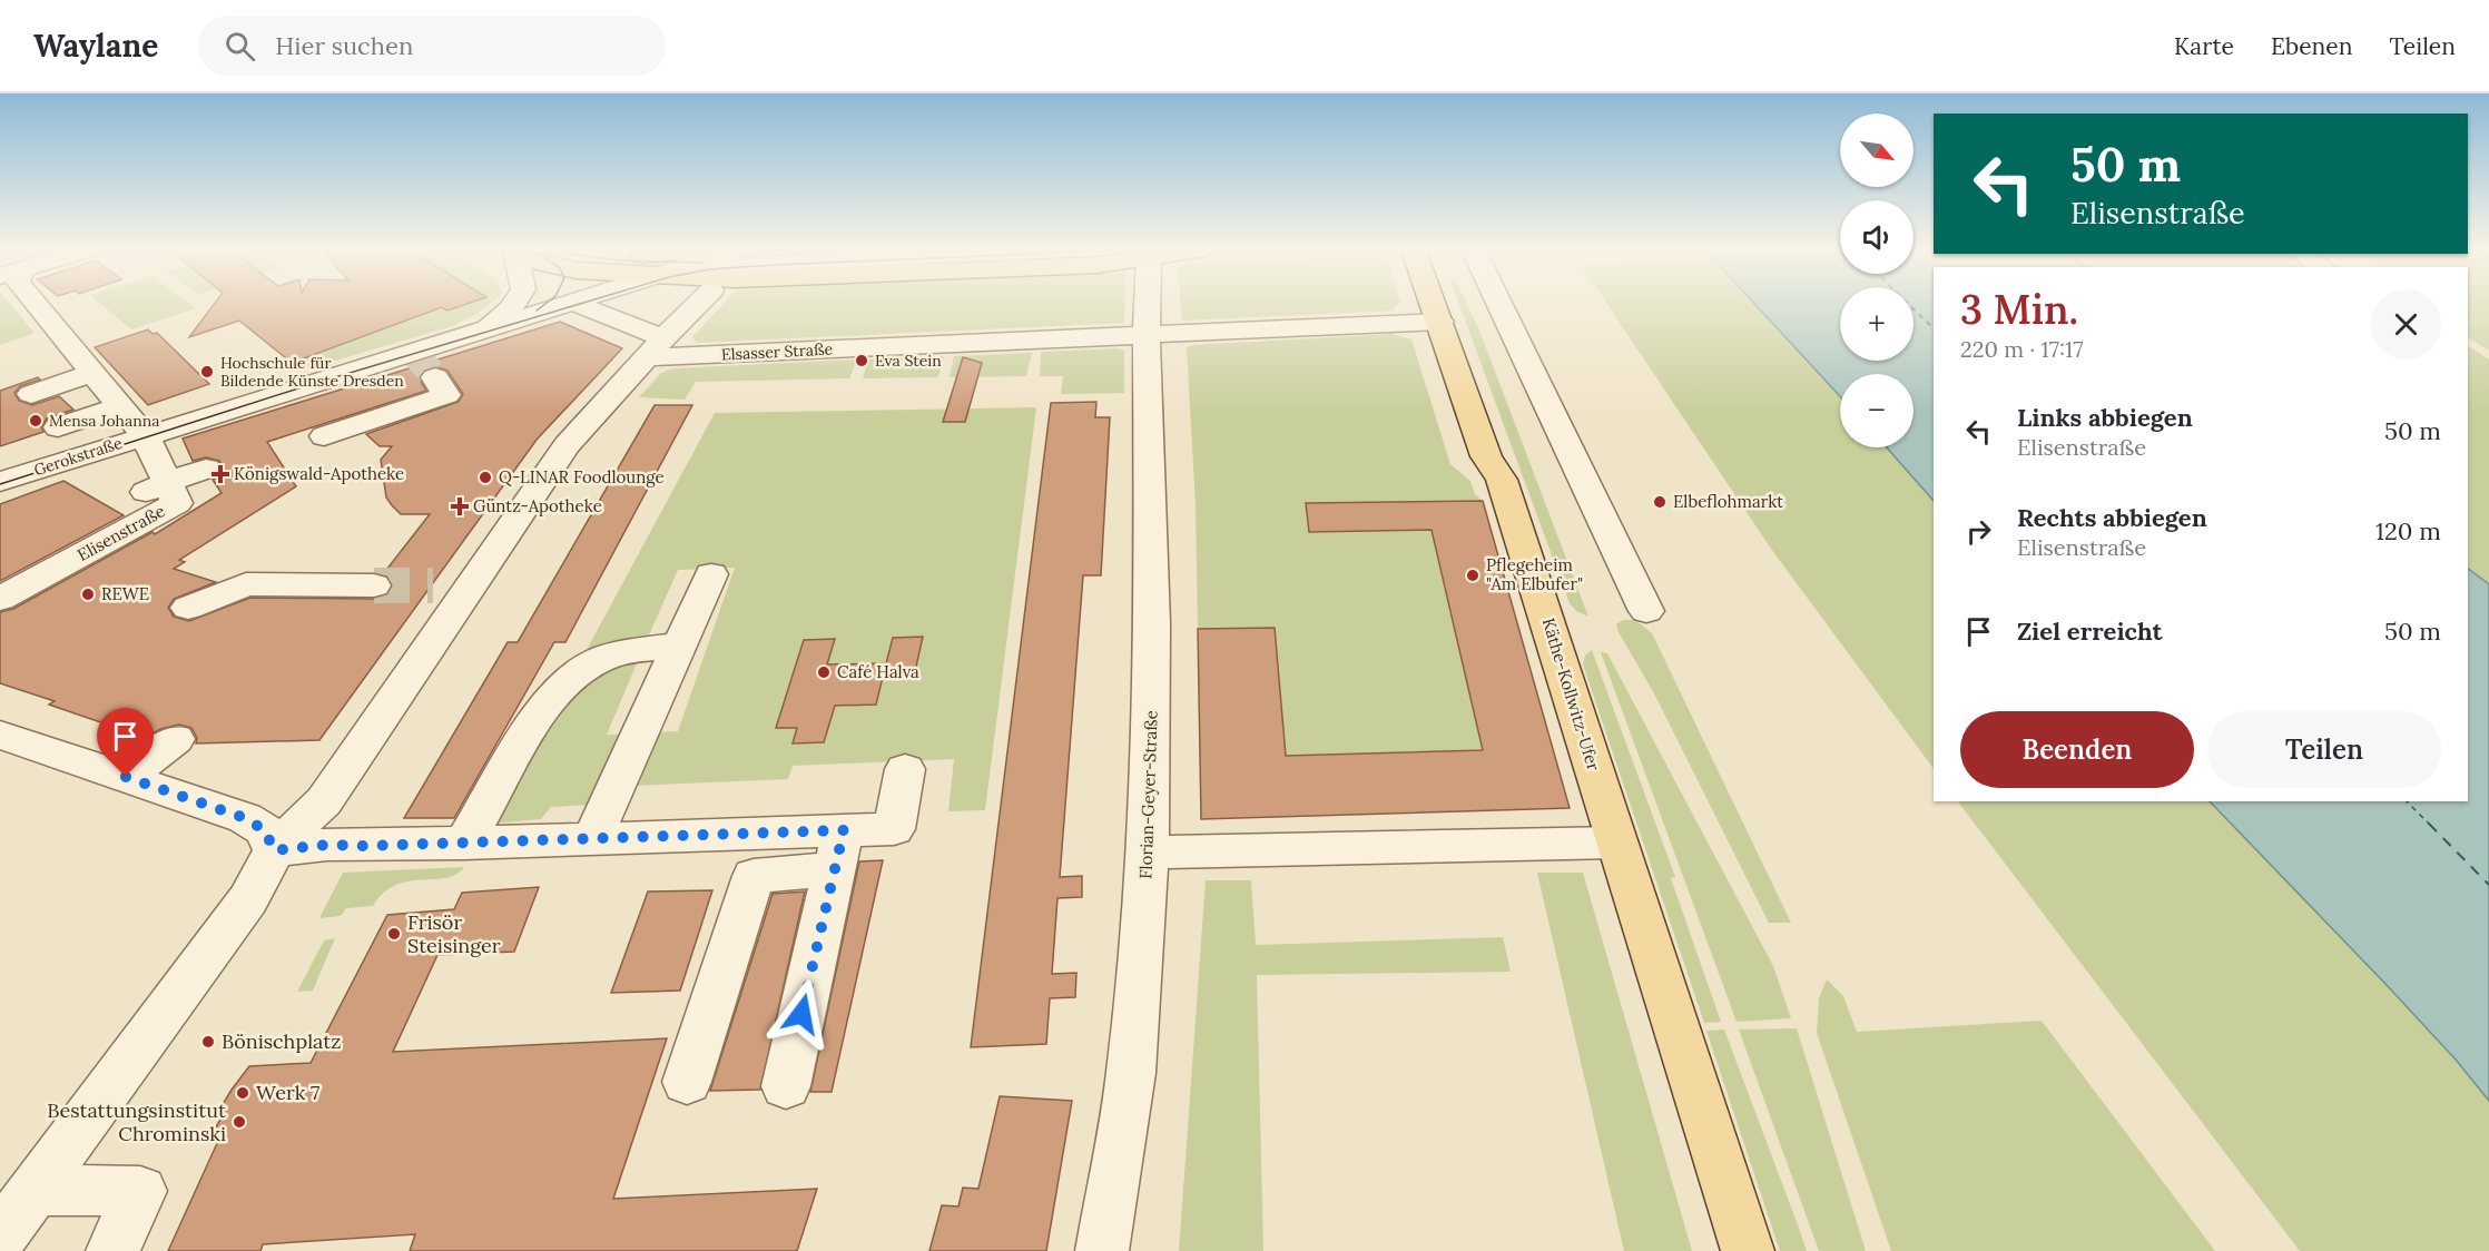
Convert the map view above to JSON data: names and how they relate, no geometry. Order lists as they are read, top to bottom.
{
  "streets": {
    "main road": ["Käthe-Kollwitz-Ufer"],
    "street": [
      "Elsasser Straße",
      "Gerokstraße",
      "Elisenstraße",
      "Florian-Geyer-Straße"
    ]
  },
  "crossings": [
    ["Elsasser Straße", "Käthe-Kollwitz-Ufer"],
    ["Elsasser Straße", "Florian-Geyer-Straße"],
    ["Gerokstraße", "Elisenstraße"]
  ],
  "places": {
    "other": [
      "Eva Stein",
      "Hochschule für Bildende Künste Dresden",
      "Mensa Johanna",
      "Q-LINAR Foodlounge",
      "Elbeflohmarkt",
      "Pflegeheim \"Am Elbufer\"",
      "REWE",
      "Café Halva",
      "Frisör Steisinger",
      "Bönischplatz",
      "Werk 7",
      "Bestattungsinstitut Chrominski"
    ],
    "health": ["Königswald-Apotheke", "Güntz-Apotheke"]
  },
  "north": "bottom right",
  "page": {
    "header": "Waylane",
    "search": "Hier suchen",
    "nav": ["Karte", "Ebenen", "Teilen"],
    "map_buttons": ["+", "−"],
    "turn": ["50 m", "Elisenstraße"],
    "heading": ["3 Min.", "220 m · 17:17"],
    "list": [
      {
        "name": "Links abbiegen",
        "note": "Elisenstraße",
        "value": "50 m"
      },
      {
        "name": "Rechts abbiegen",
        "note": "Elisenstraße",
        "value": "120 m"
      },
      {
        "name": "Ziel erreicht",
        "value": "50 m"
      }
    ],
    "buttons": ["Beenden", "Teilen"]
  }
}
